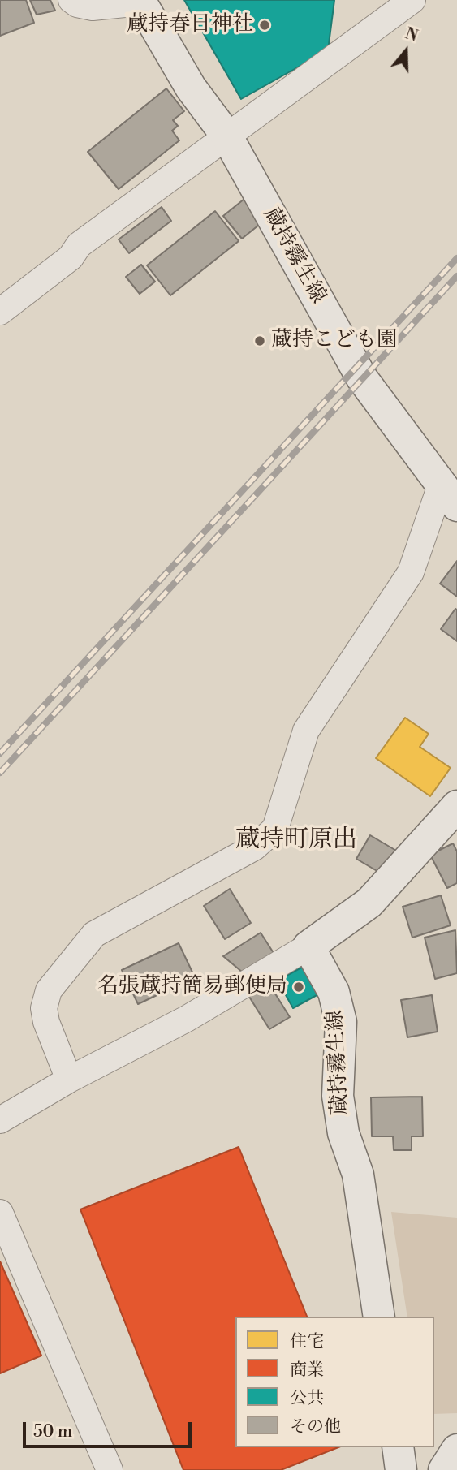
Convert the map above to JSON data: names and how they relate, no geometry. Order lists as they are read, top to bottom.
{
  "streets": {
    "main road": ["蔵持霧生線"]
  },
  "districts": ["蔵持町原出"],
  "places": ["蔵持春日神社", "蔵持こども園", "名張蔵持簡易郵便局"],
  "legend": [
    "住宅",
    "商業",
    "公共",
    "その他"
  ],
  "scale_bar": "50 m",
  "north": "top"
}
